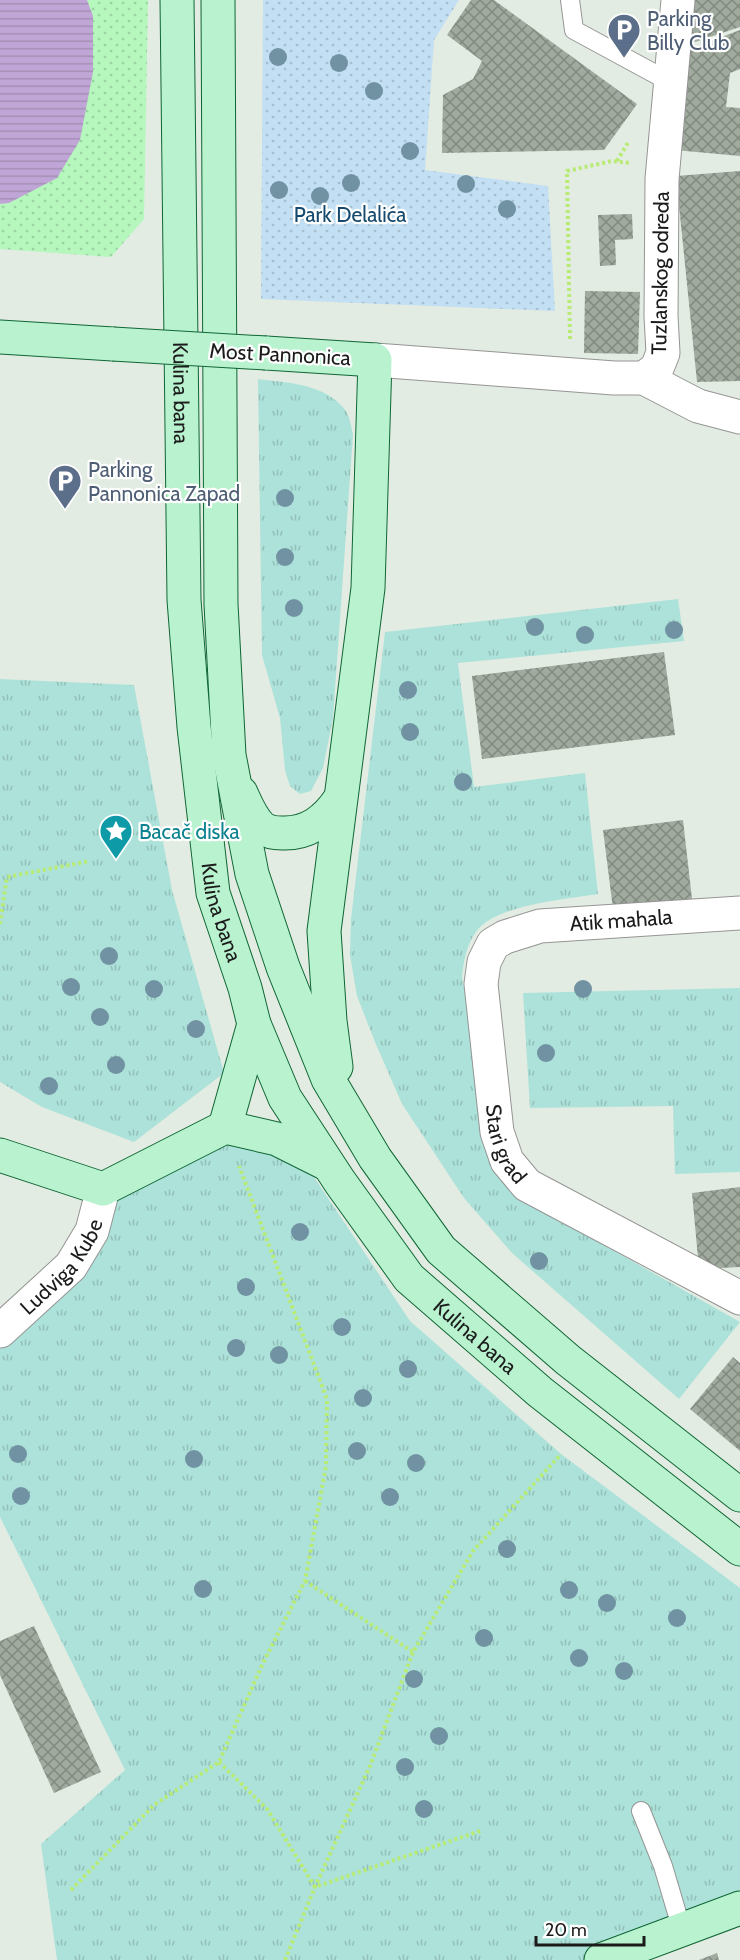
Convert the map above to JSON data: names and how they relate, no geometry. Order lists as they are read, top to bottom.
{
  "streets": {
    "main road": ["Most Pannonica", "Kulina bana", "Ludviga Kube"],
    "street": ["Tuzlanskog odreda", "Atik mahala", "Stari grad"]
  },
  "crossings": [
    ["Atik mahala", "Stari grad"]
  ],
  "parks": ["Park Delalića"],
  "places": {
    "parking": ["Parking Billy Club", "Parking Pannonica Zapad"],
    "place": ["Bacač diska"]
  },
  "scale_bar": "20 m"
}
